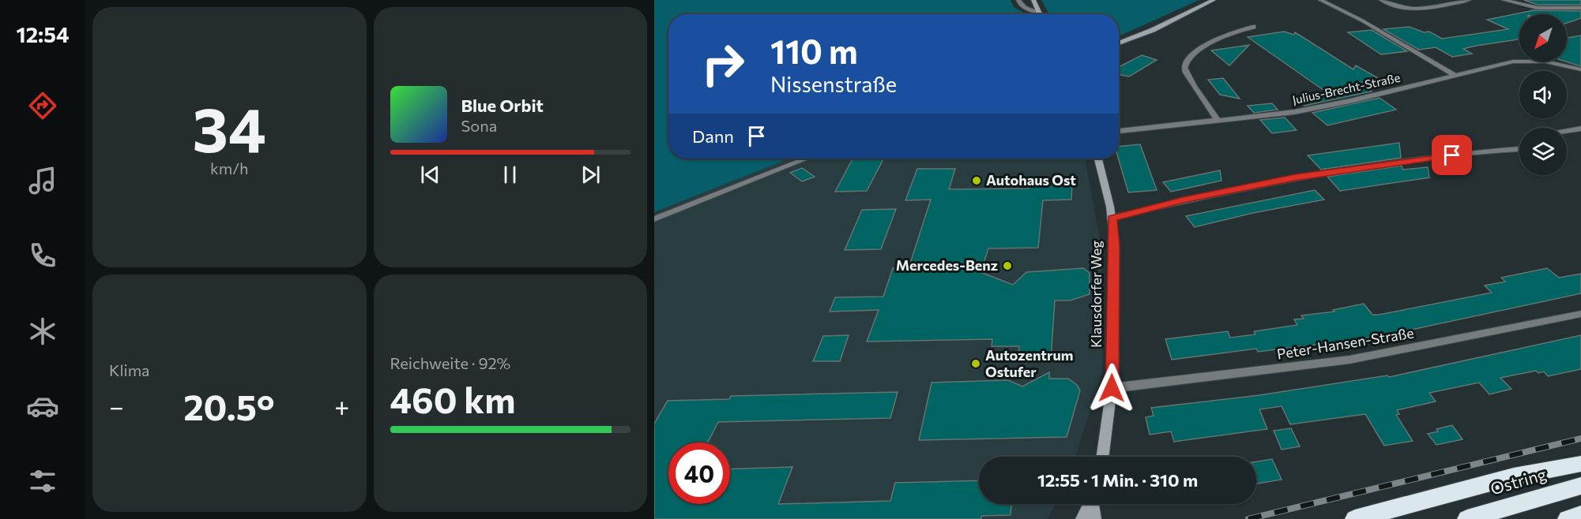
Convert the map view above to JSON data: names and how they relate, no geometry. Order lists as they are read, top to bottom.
{
  "streets": {
    "highway": ["Ostring"],
    "street": ["Julius-Brecht-Straße", "Klausdorfer Weg", "Peter-Hansen-Straße"]
  },
  "crossings": [
    ["Klausdorfer Weg", "Peter-Hansen-Straße"]
  ],
  "places": ["Autohaus Ost", "Mercedes-Benz", "Autozentrum Ostufer"],
  "north": "bottom left",
  "page": {
    "tabs": "12:54",
    "tile": [
      ["34", "km/h"],
      "Klima",
      ["Reichweite · 92%", "460 km"]
    ],
    "turn": ["110 m", "Nissenstraße"],
    "song": ["Blue Orbit", "Sona"],
    "then": "Dann",
    "heat": ["−", "20.5°", "+"],
    "limit": "40",
    "trip": "12:55 · 1 Min. · 310 m"
  }
}
